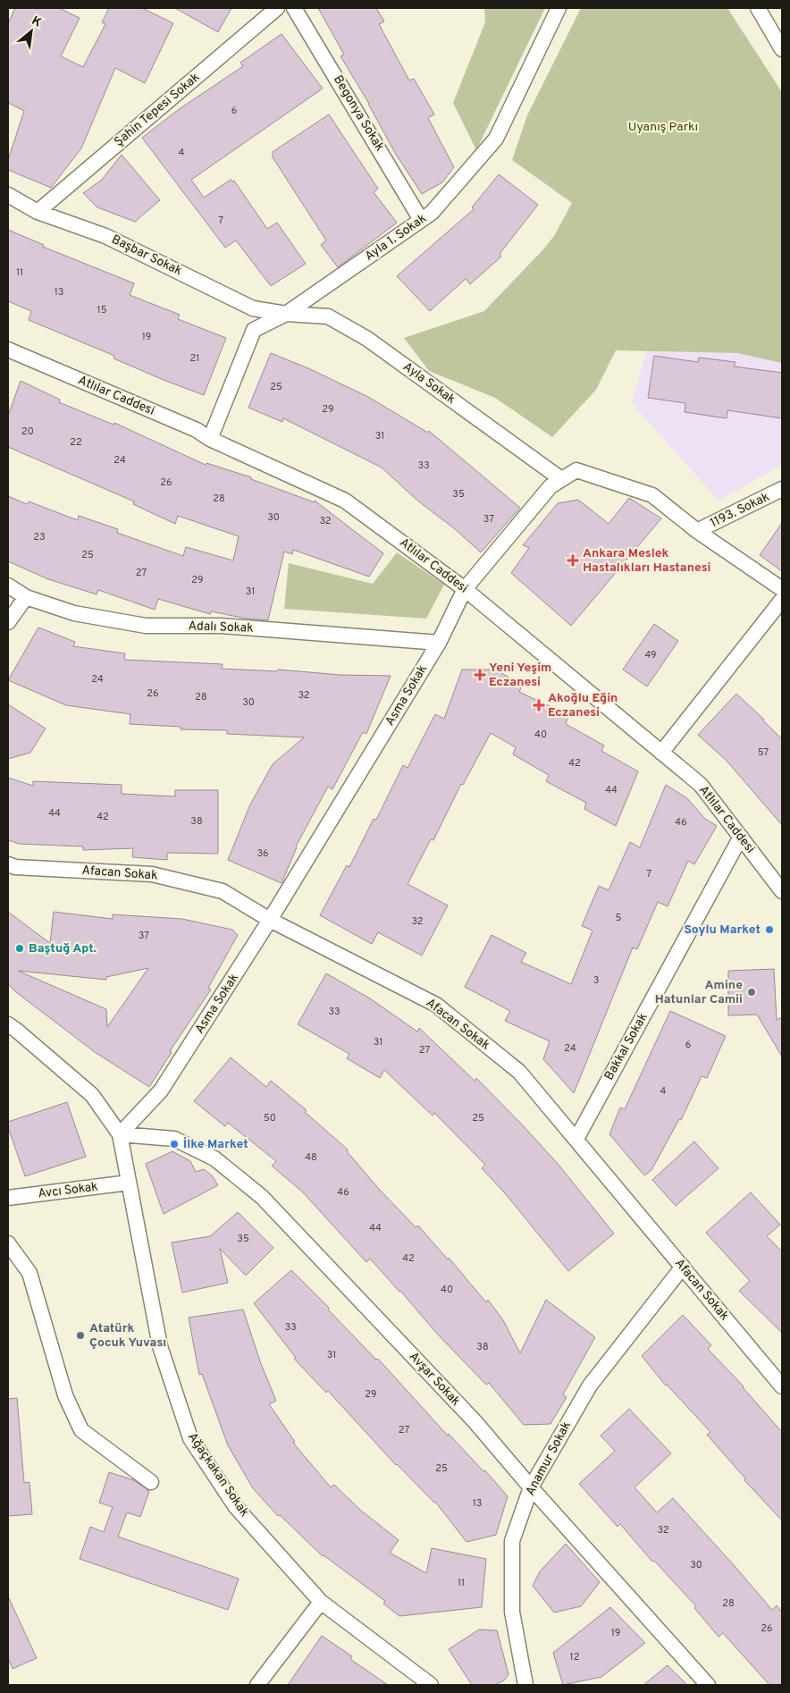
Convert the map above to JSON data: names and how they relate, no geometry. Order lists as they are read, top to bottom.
{
  "streets": {
    "street": [
      "Şahin Tepesi Sokak",
      "Begonya Sokak",
      "Ayla 1. Sokak",
      "Başbar Sokak",
      "Ayla Sokak",
      "Atlılar Caddesi",
      "1193. Sokak",
      "Adalı Sokak",
      "Asma Sokak",
      "Afacan Sokak",
      "Bakkal Sokak",
      "Avcı Sokak",
      "Avşar Sokak",
      "Anamur Sokak",
      "Ağaçkakan Sokak"
    ]
  },
  "crossings": [
    ["Şahin Tepesi Sokak", "Başbar Sokak"],
    ["Begonya Sokak", "Ayla 1. Sokak"],
    ["Ayla 1. Sokak", "Başbar Sokak"],
    ["Ayla 1. Sokak", "Ayla Sokak"],
    ["Ayla 1. Sokak", "Atlılar Caddesi"],
    ["Başbar Sokak", "Ayla Sokak"],
    ["Ayla Sokak", "Asma Sokak"],
    ["Atlılar Caddesi", "Asma Sokak"],
    ["Atlılar Caddesi", "Bakkal Sokak"],
    ["1193. Sokak", "Asma Sokak"],
    ["Adalı Sokak", "Asma Sokak"],
    ["Asma Sokak", "Afacan Sokak"],
    ["Asma Sokak", "Avşar Sokak"],
    ["Asma Sokak", "Ağaçkakan Sokak"],
    ["Afacan Sokak", "Bakkal Sokak"],
    ["Afacan Sokak", "Anamur Sokak"],
    ["Avcı Sokak", "Ağaçkakan Sokak"],
    ["Avşar Sokak", "Anamur Sokak"],
    ["Avşar Sokak", "Ağaçkakan Sokak"]
  ],
  "parks": ["Uyanış Parkı"],
  "places": {
    "health": ["Ankara Meslek Hastalıkları Hastanesi", "Yeni Yeşim Eczanesi", "Akoğlu Eğin Eczanesi"],
    "other": [
      "Soylu Market",
      "Baştuğ Apt.",
      "Amine Hatunlar Camii",
      "İlke Market",
      "Atatürk Çocuk Yuvası"
    ]
  },
  "house_numbers": [
    "6",
    "4",
    "7",
    "11",
    "13",
    "15",
    "19",
    "21",
    "25",
    "29",
    "20",
    "31",
    "22",
    "24",
    "33",
    "26",
    "35",
    "28",
    "30",
    "37",
    "32",
    "23",
    "25",
    "27",
    "29",
    "31",
    "49",
    "24",
    "26",
    "32",
    "28",
    "30",
    "40",
    "57",
    "42",
    "44",
    "44",
    "42",
    "38",
    "46",
    "36",
    "7",
    "5",
    "32",
    "37",
    "3",
    "33",
    "31",
    "6",
    "24",
    "27",
    "4",
    "50",
    "25",
    "48",
    "46",
    "44",
    "35",
    "42",
    "40",
    "33",
    "38",
    "31",
    "29",
    "27",
    "25",
    "13",
    "32",
    "30",
    "11",
    "28",
    "26",
    "19",
    "12"
  ],
  "north": "top right"
}
